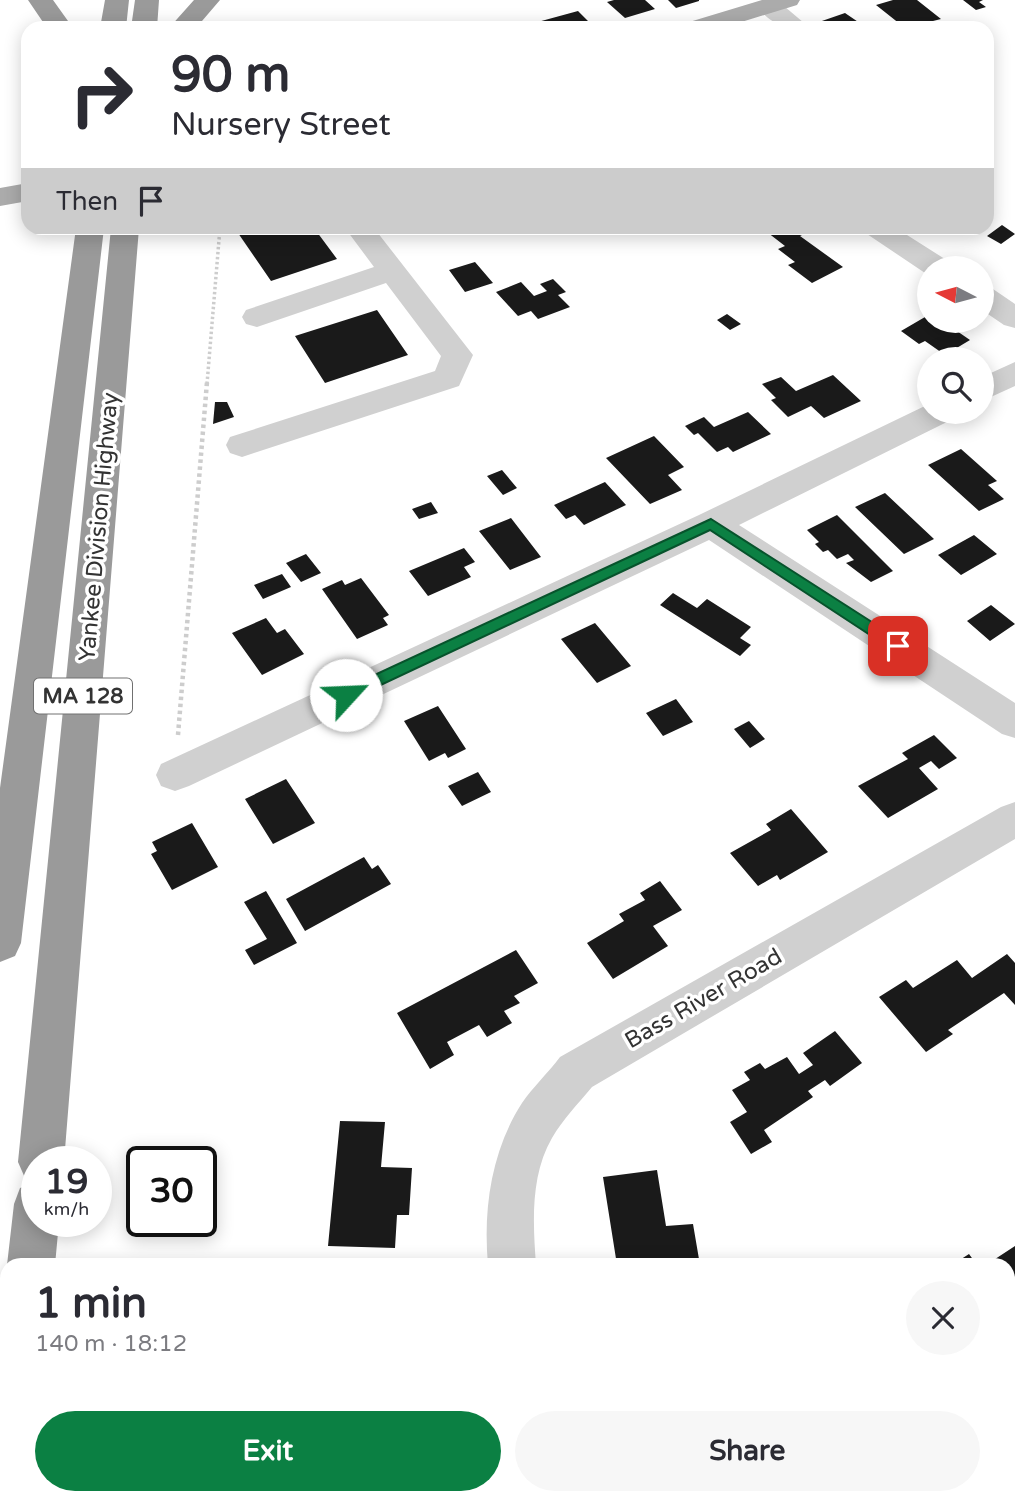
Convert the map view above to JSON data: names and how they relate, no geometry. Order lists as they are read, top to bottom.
{
  "streets": {
    "highway": ["Yankee Division Highway", "MA 128"],
    "street": ["Bass River Road"]
  },
  "north": "left",
  "page": {
    "turn": ["90 m", "Nursery Street"],
    "then": "Then",
    "speed": "19 km/h",
    "limit": "30",
    "heading": ["1 min", "140 m · 18:12"],
    "buttons": ["Exit", "Share"]
  }
}
